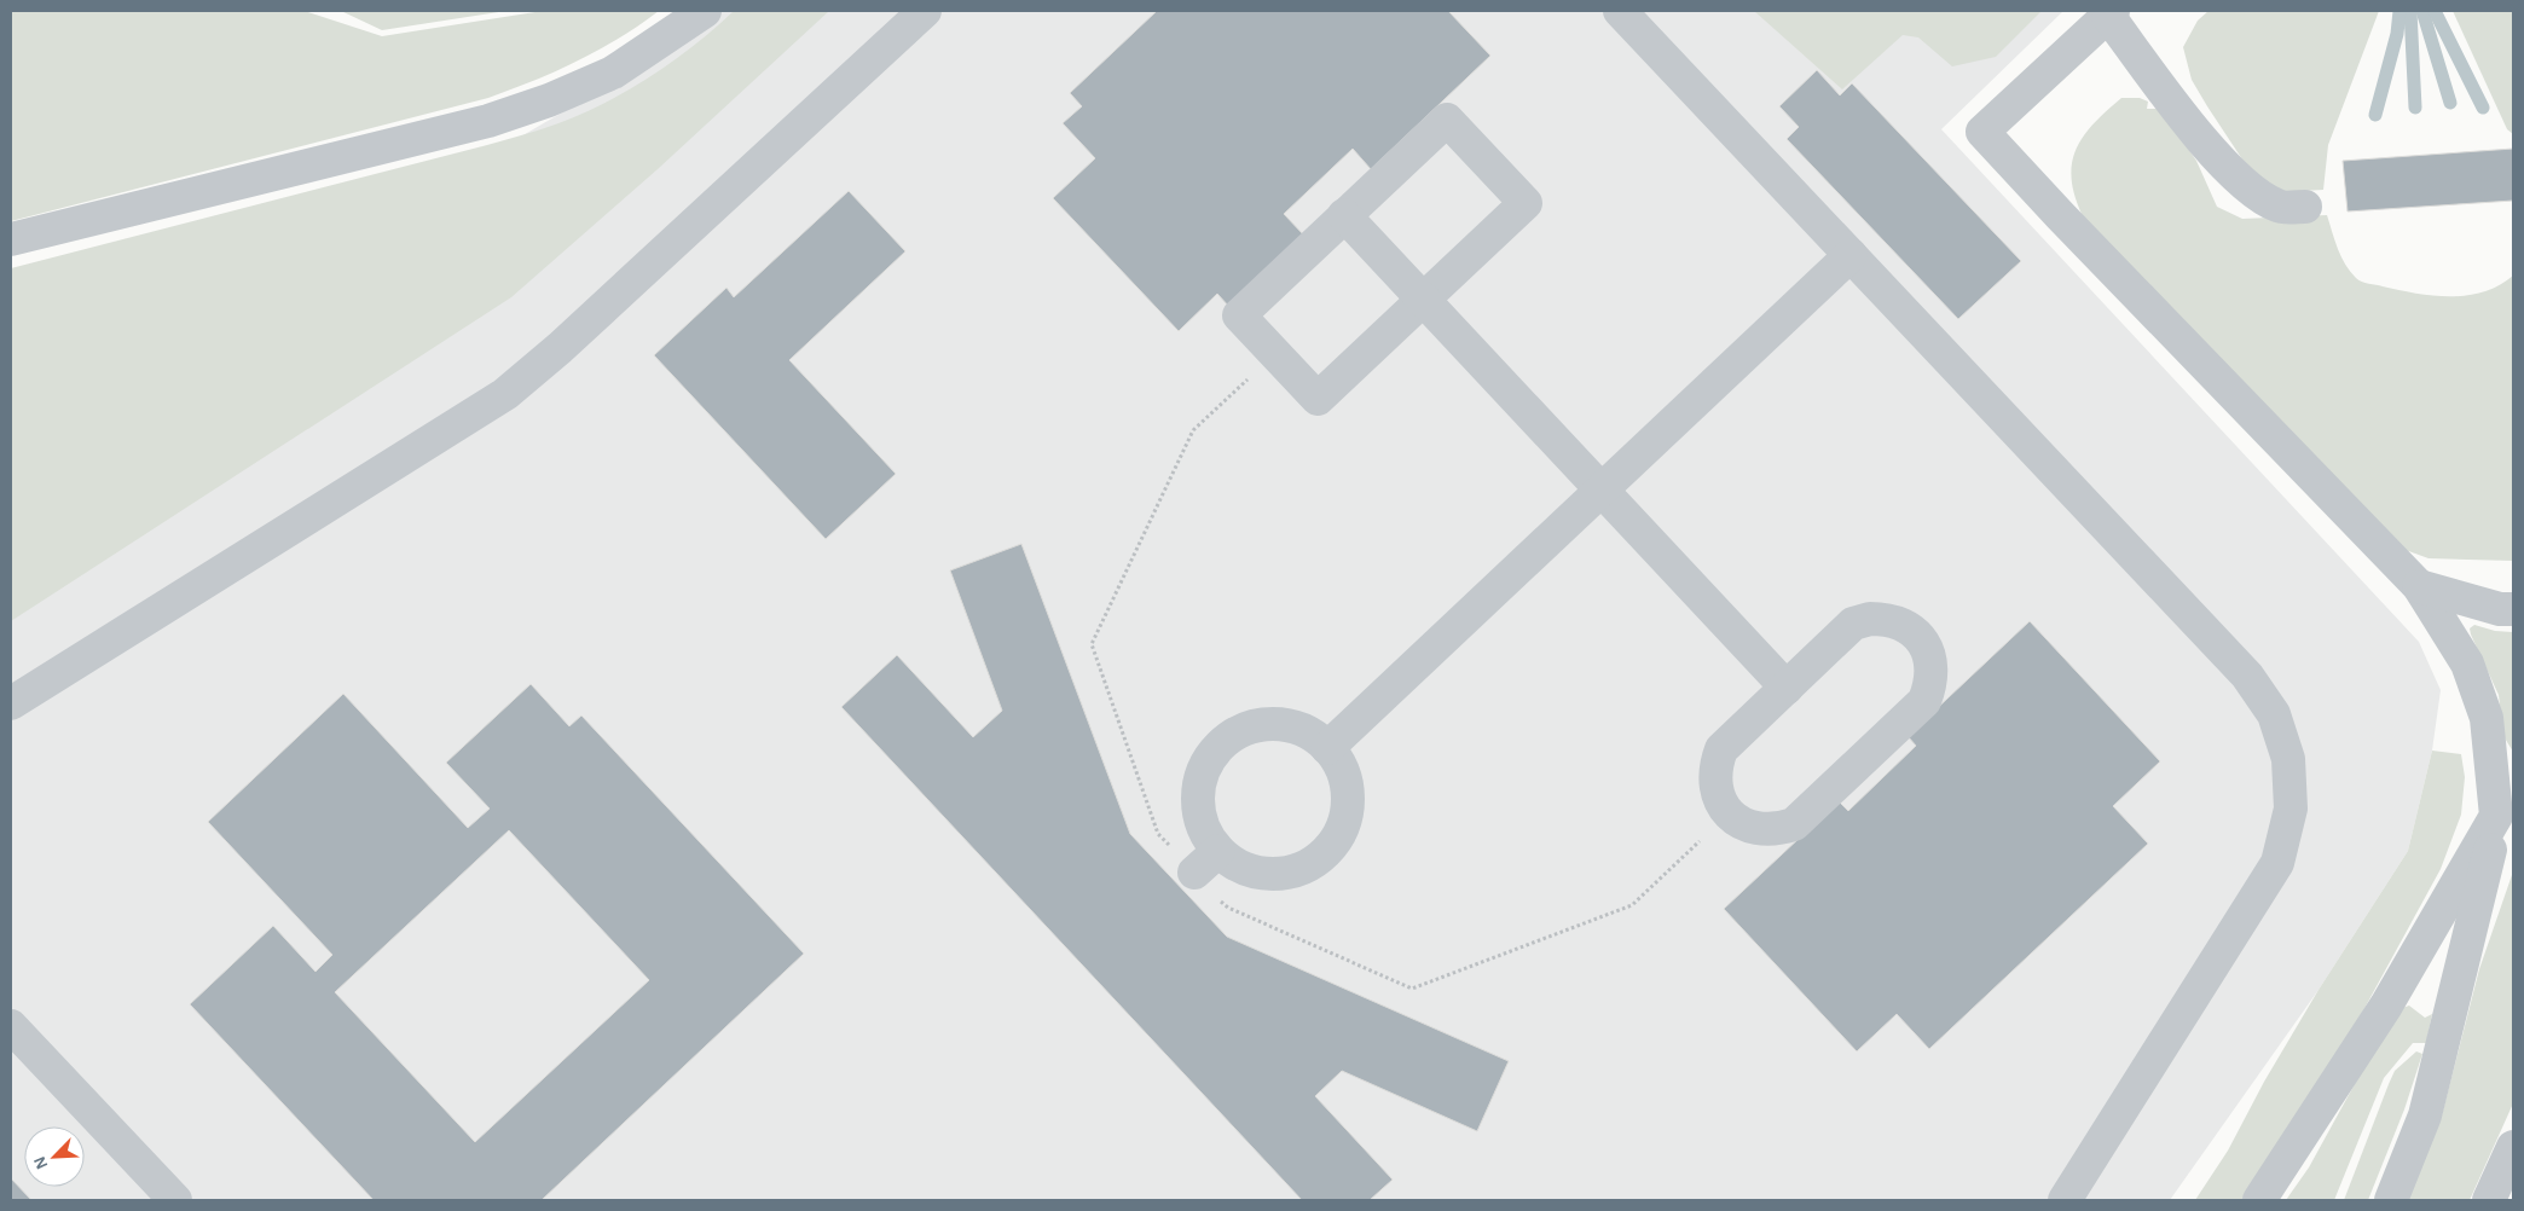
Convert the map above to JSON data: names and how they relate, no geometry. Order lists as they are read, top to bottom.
{
  "north": "bottom left"
}
